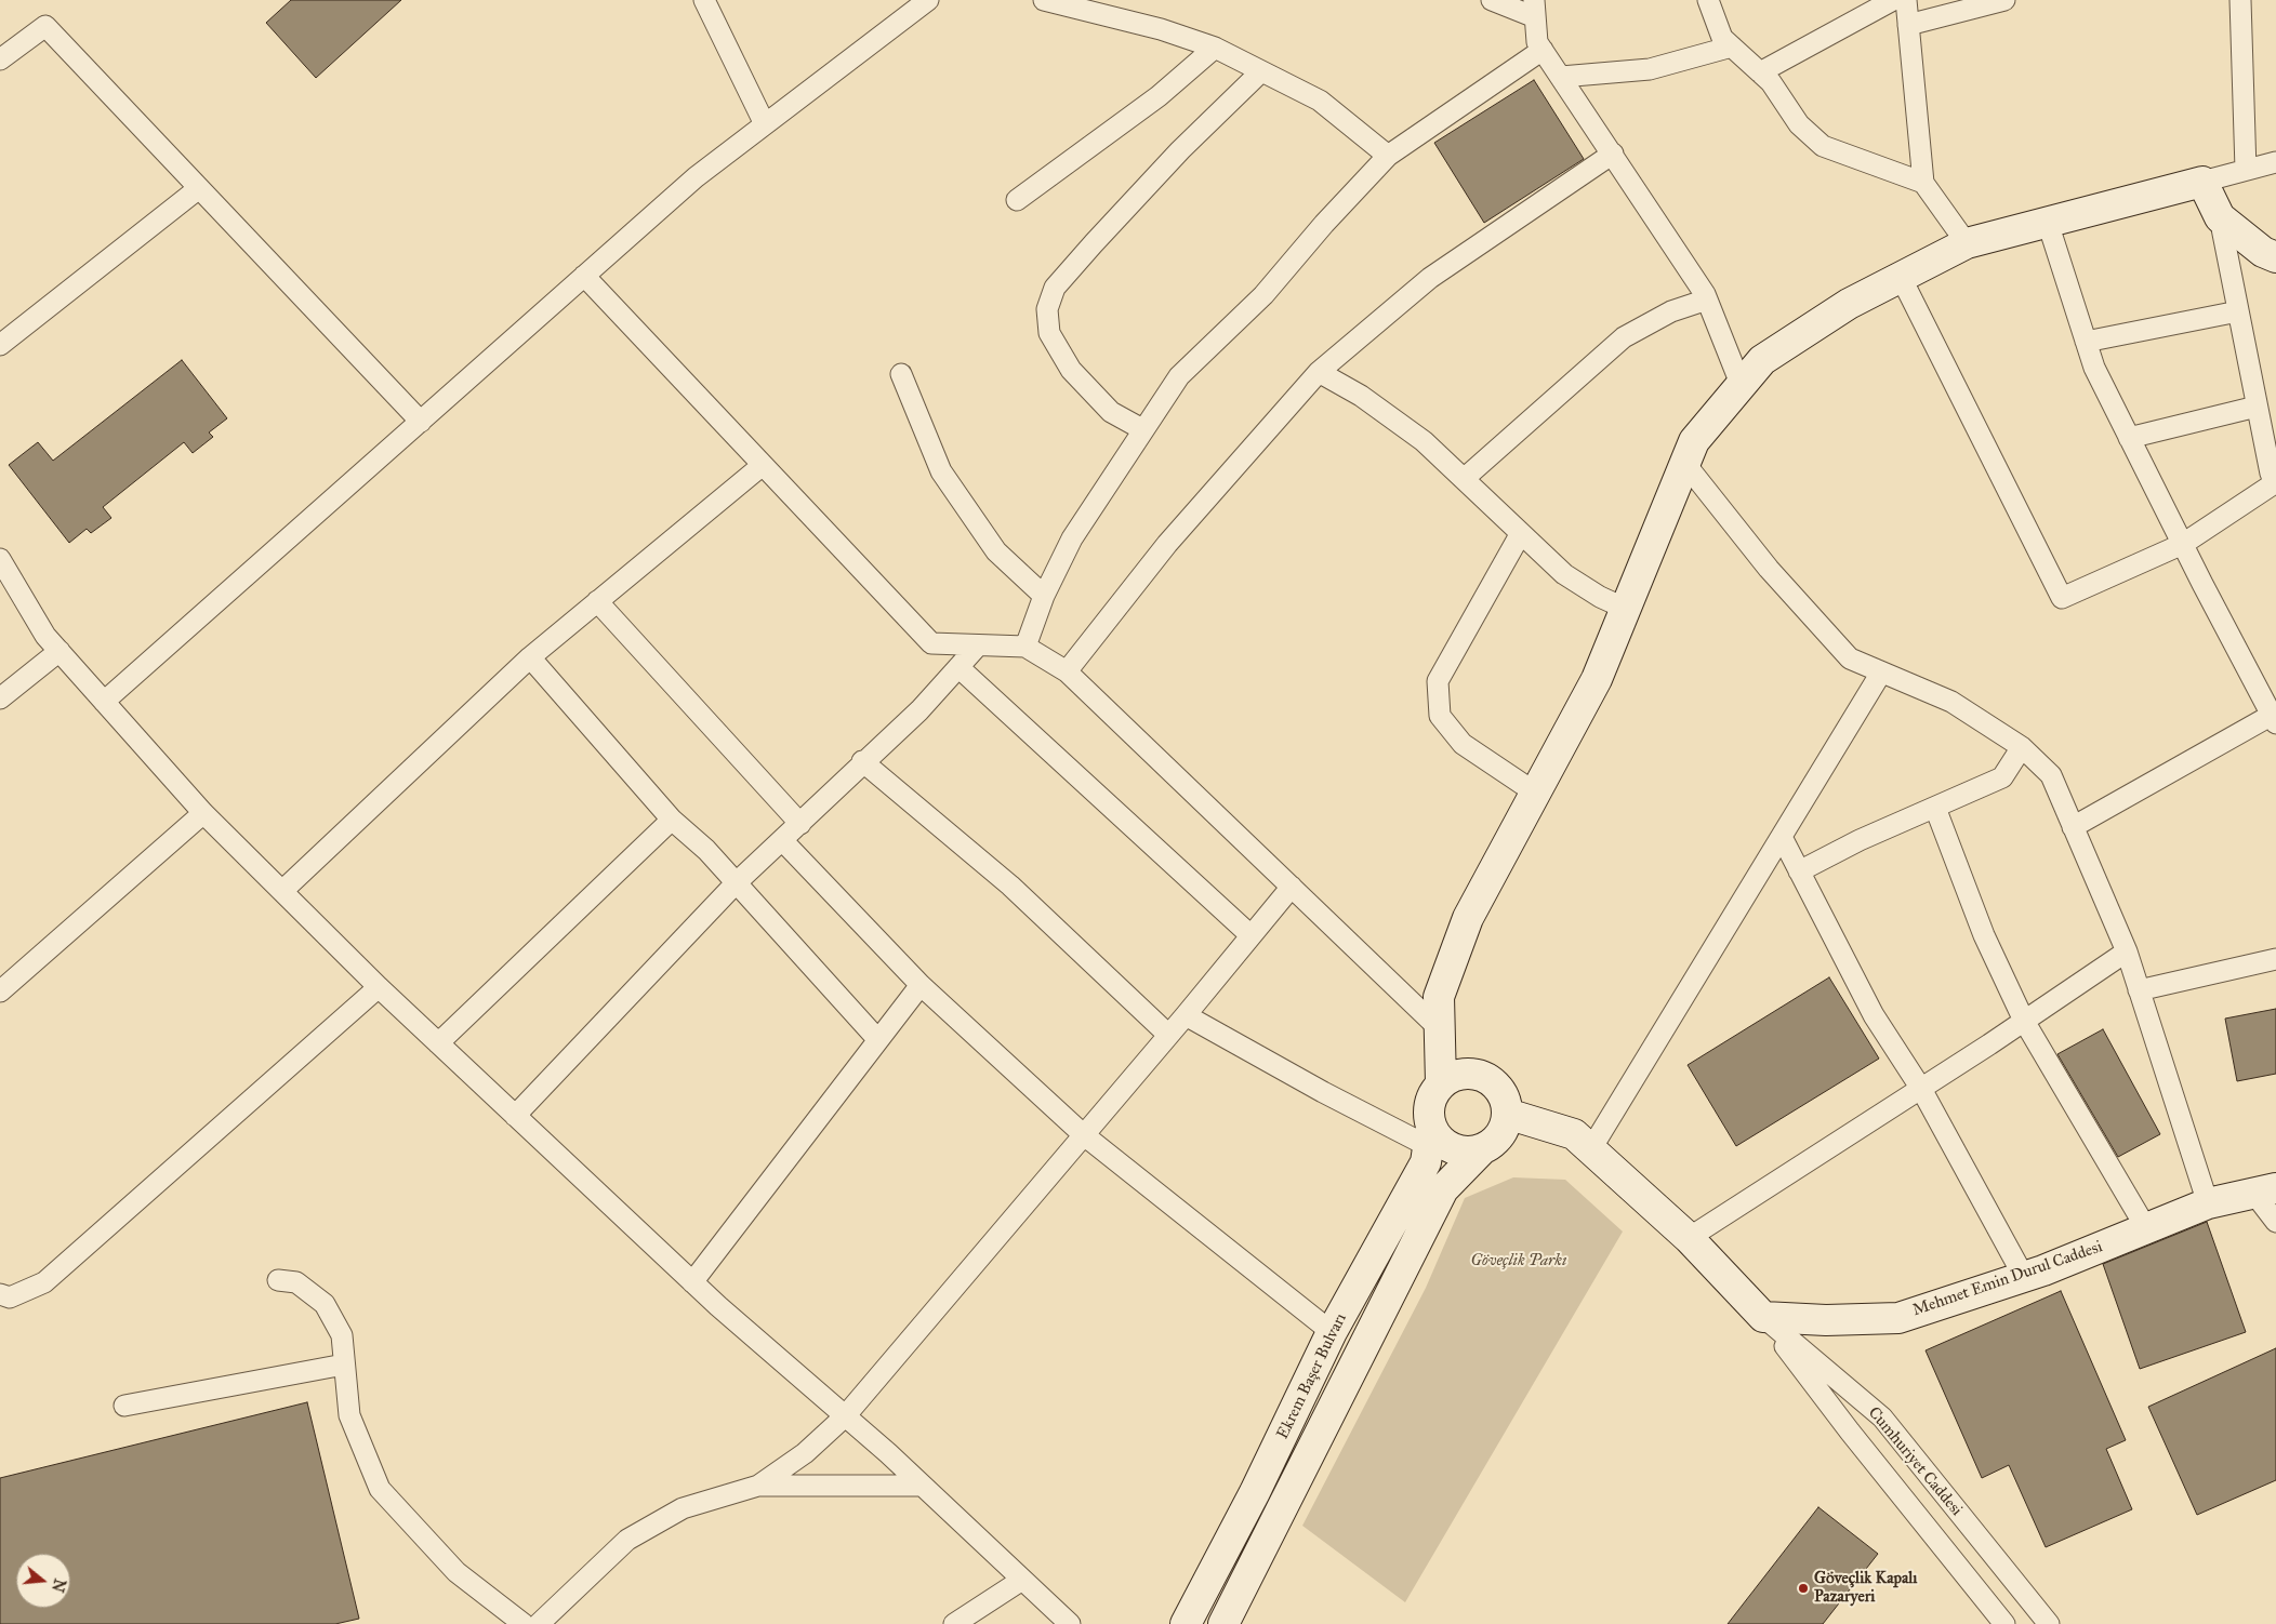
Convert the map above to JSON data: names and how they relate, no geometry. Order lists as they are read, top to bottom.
{
  "streets": {
    "street": ["Mehmet Emin Durul Caddesi", "Ekrem Başer Bulvarı", "Cumhuriyet Caddesi"]
  },
  "crossings": [
    ["Mehmet Emin Durul Caddesi", "Cumhuriyet Caddesi"],
    ["Ekrem Başer Bulvarı", "Cumhuriyet Caddesi"]
  ],
  "parks": ["Göveçlik Parkı"],
  "places": ["Göveçlik Kapalı Pazaryeri"],
  "north": "right"
}
